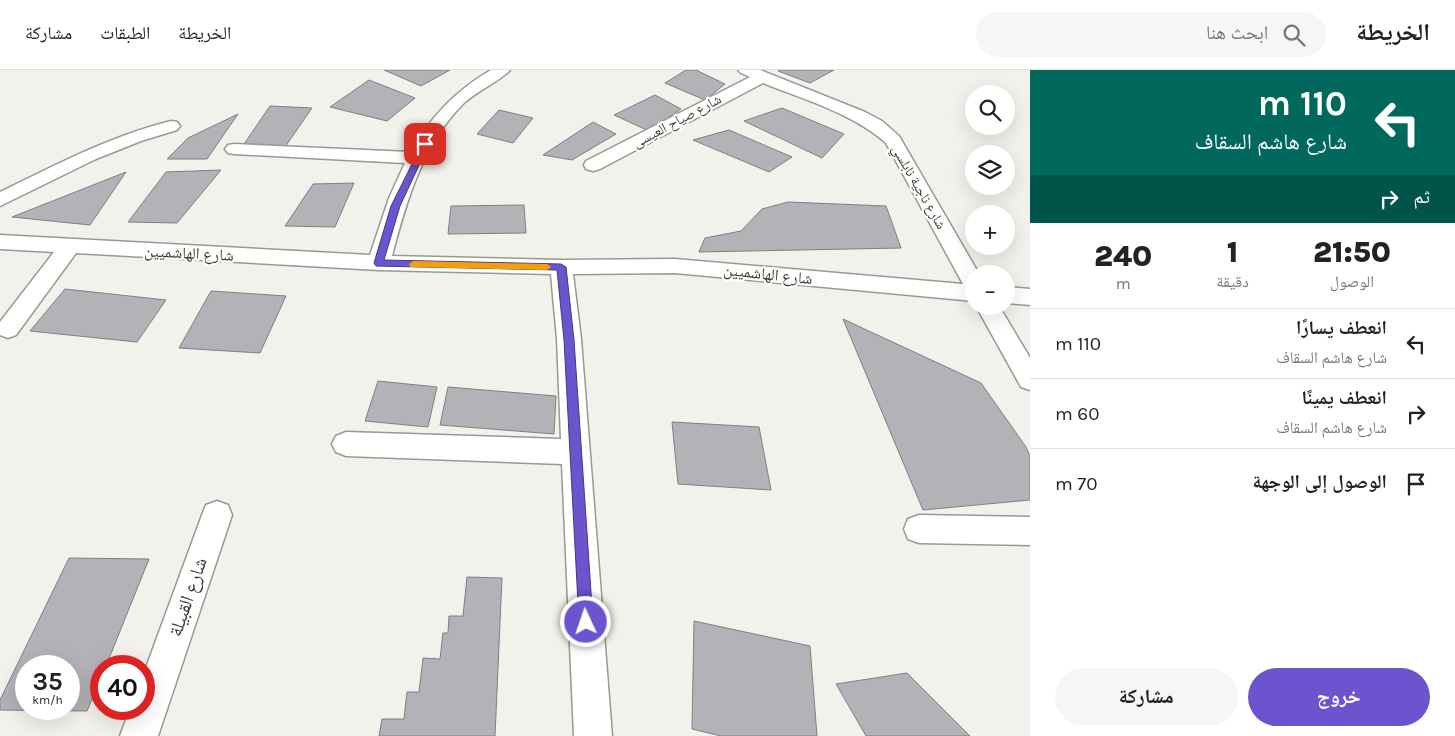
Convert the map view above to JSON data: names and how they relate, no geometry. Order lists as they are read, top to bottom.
{
  "streets": {
    "street": [
      "شارع صياح العيسى",
      "شارع ناجية نابلسي",
      "شارع الهاشميين",
      "شارع القبيلة"
    ]
  },
  "crossings": [
    ["شارع صياح العيسى", "شارع ناجية نابلسي"]
  ],
  "page": {
    "header": "الخريطة",
    "search": "ابحث هنا",
    "nav": ["الخريطة", "الطبقات", "مشاركة"],
    "turn": ["110 m", "شارع هاشم السقاف"],
    "map_buttons": ["+", "−"],
    "then": "ثم",
    "eta": [
      "21:50",
      "الوصول",
      "1",
      "دقيقة",
      "240",
      "m"
    ],
    "list": [
      {
        "name": "انعطف يسارًا",
        "note": "شارع هاشم السقاف",
        "value": "110 m"
      },
      {
        "name": "انعطف يمينًا",
        "note": "شارع هاشم السقاف",
        "value": "60 m"
      },
      {
        "name": "الوصول إلى الوجهة",
        "value": "70 m"
      }
    ],
    "speed": "35 km/h",
    "limit": "40",
    "buttons": ["خروج", "مشاركة"]
  }
}
